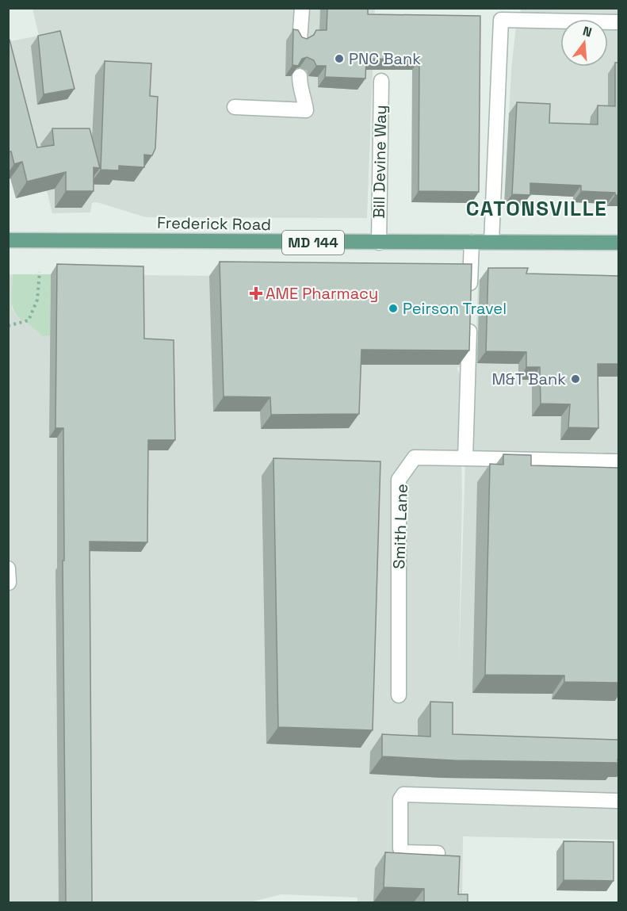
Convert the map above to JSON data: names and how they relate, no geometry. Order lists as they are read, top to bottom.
{
  "streets": {
    "main road": ["Frederick Road", "MD 144"],
    "lane": ["Bill Devine Way", "Smith Lane"]
  },
  "crossings": [
    ["Bill Devine Way", "Frederick Road"]
  ],
  "districts": ["CATONSVILLE"],
  "places": {
    "other": ["PNC Bank", "Peirson Travel", "M&T Bank"],
    "health": ["AME Pharmacy"]
  },
  "north": "top"
}
